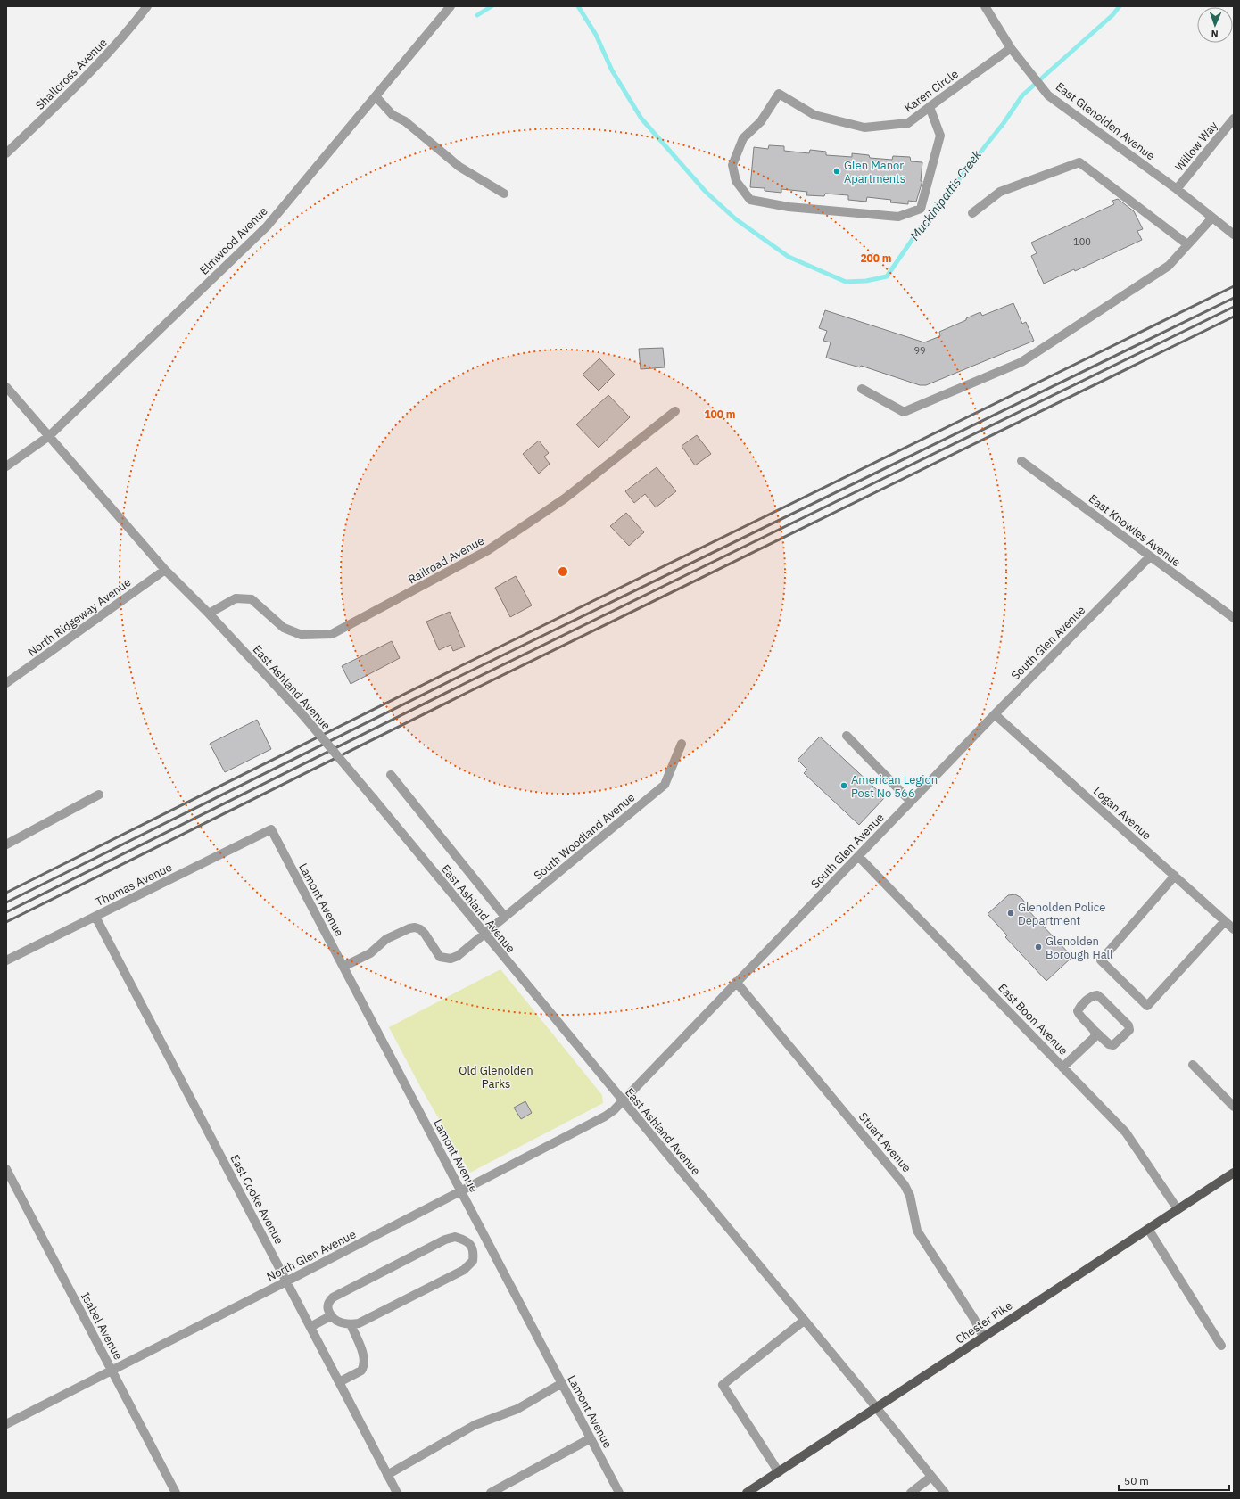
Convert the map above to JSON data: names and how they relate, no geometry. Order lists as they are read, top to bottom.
{
  "streets": {
    "main road": ["Chester Pike"],
    "street": [
      "Shallcross Avenue",
      "Karen Circle",
      "East Glenolden Avenue",
      "Willow Way",
      "Elmwood Avenue",
      "East Knowles Avenue",
      "Railroad Avenue",
      "North Ridgeway Avenue",
      "South Glen Avenue",
      "East Ashland Avenue",
      "Logan Avenue",
      "South Woodland Avenue",
      "Thomas Avenue",
      "Lamont Avenue",
      "East Boon Avenue",
      "Stuart Avenue",
      "East Cooke Avenue",
      "North Glen Avenue",
      "Isabel Avenue"
    ]
  },
  "crossings": [
    ["Karen Circle", "East Glenolden Avenue"],
    ["East Glenolden Avenue", "Willow Way"],
    ["Elmwood Avenue", "East Ashland Avenue"],
    ["East Knowles Avenue", "South Glen Avenue"],
    ["Railroad Avenue", "East Ashland Avenue"],
    ["North Ridgeway Avenue", "East Ashland Avenue"],
    ["South Glen Avenue", "East Ashland Avenue"],
    ["South Glen Avenue", "Logan Avenue"],
    ["South Glen Avenue", "East Boon Avenue"],
    ["South Glen Avenue", "Stuart Avenue"],
    ["South Glen Avenue", "North Glen Avenue"],
    ["East Ashland Avenue", "South Woodland Avenue"],
    ["East Ashland Avenue", "North Glen Avenue"],
    ["East Ashland Avenue", "Chester Pike"],
    ["South Woodland Avenue", "Lamont Avenue"],
    ["Thomas Avenue", "Lamont Avenue"],
    ["Thomas Avenue", "East Cooke Avenue"],
    ["Lamont Avenue", "North Glen Avenue"],
    ["East Boon Avenue", "Chester Pike"],
    ["Stuart Avenue", "Chester Pike"],
    ["East Cooke Avenue", "North Glen Avenue"],
    ["North Glen Avenue", "Isabel Avenue"]
  ],
  "water": ["Muckinipattis Creek"],
  "parks": ["Old Glenolden Parks"],
  "places": [
    "Glen Manor Apartments",
    "American Legion Post No 566",
    "Glenolden Police Department",
    "Glenolden Borough Hall"
  ],
  "house_numbers": ["100", "99"],
  "scale_bar": "50 m",
  "north": "bottom",
  "rings": ["200 m", "100 m"]
}
